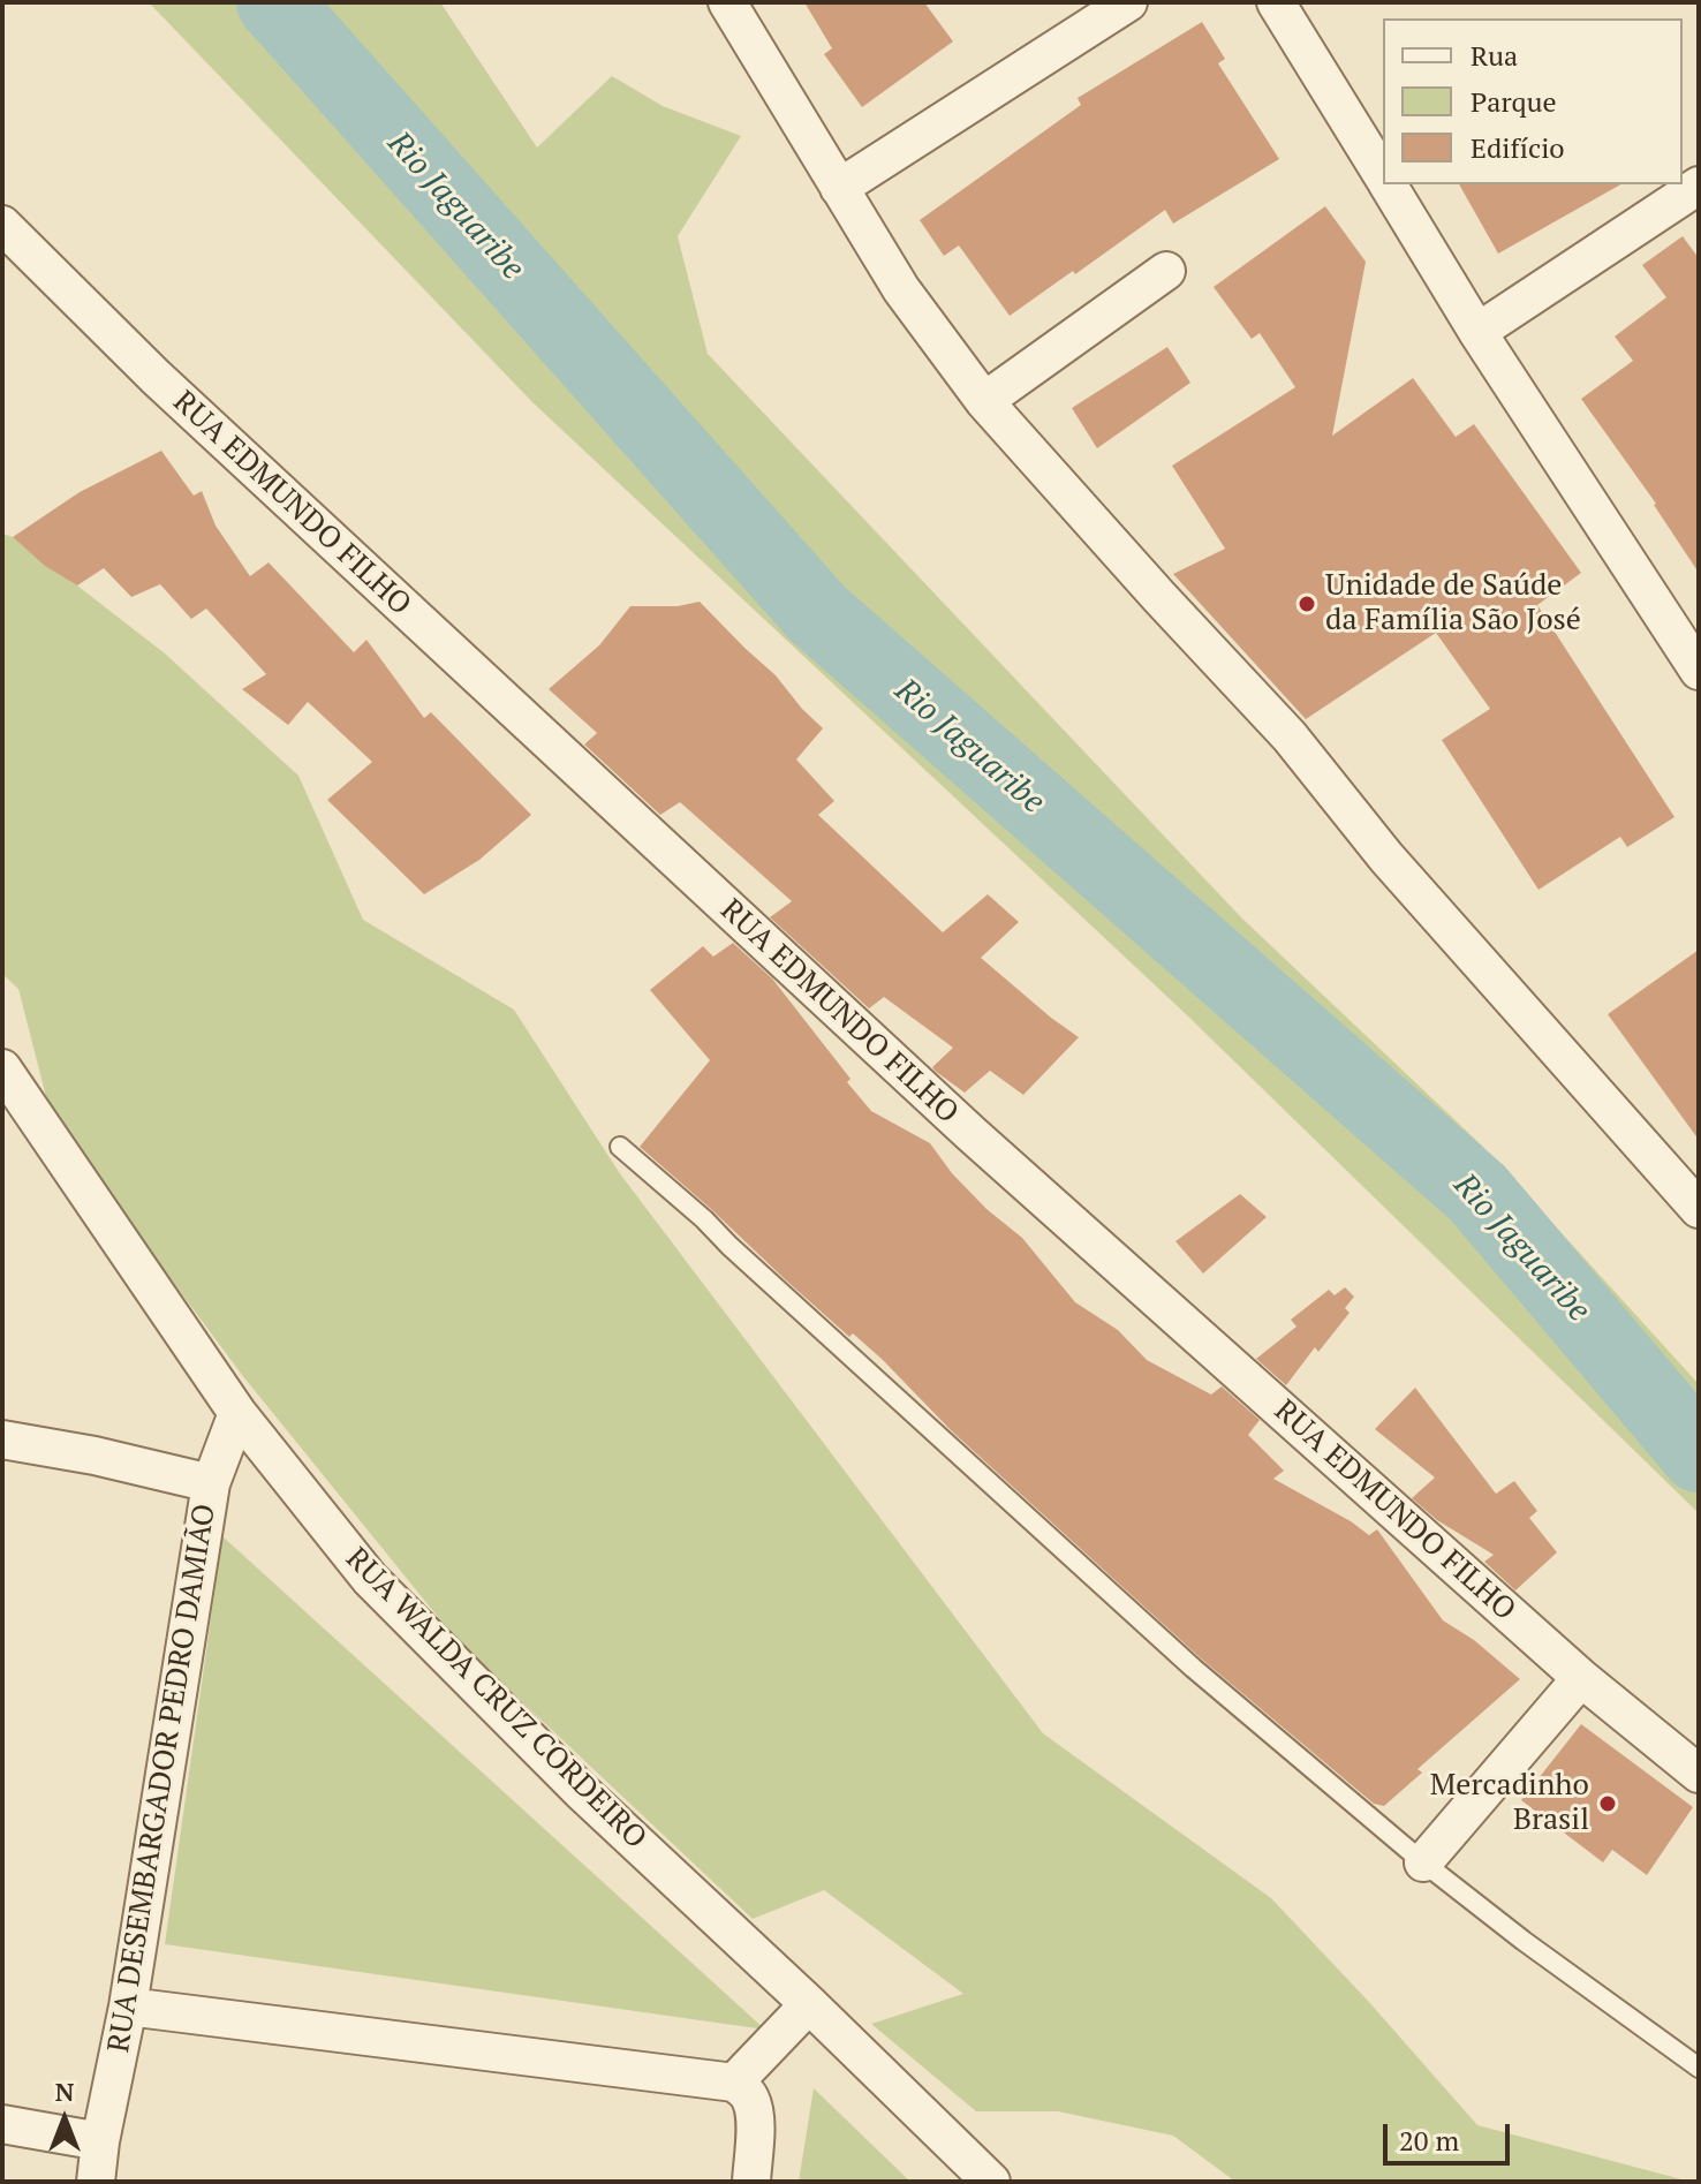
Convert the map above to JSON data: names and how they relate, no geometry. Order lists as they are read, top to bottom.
{
  "streets": {
    "street": ["RUA EDMUNDO FILHO", "RUA WALDA CRUZ CORDEIRO", "RUA DESEMBARGADOR PEDRO DAMIÃO"]
  },
  "crossings": [
    ["RUA WALDA CRUZ CORDEIRO", "RUA DESEMBARGADOR PEDRO DAMIÃO"]
  ],
  "water": ["Rio Jaguaribe"],
  "places": ["Unidade de Saúde da Família São José", "Mercadinho Brasil"],
  "legend": ["Rua", "Parque", "Edifício"],
  "scale_bar": "20 m",
  "north": "top"
}
